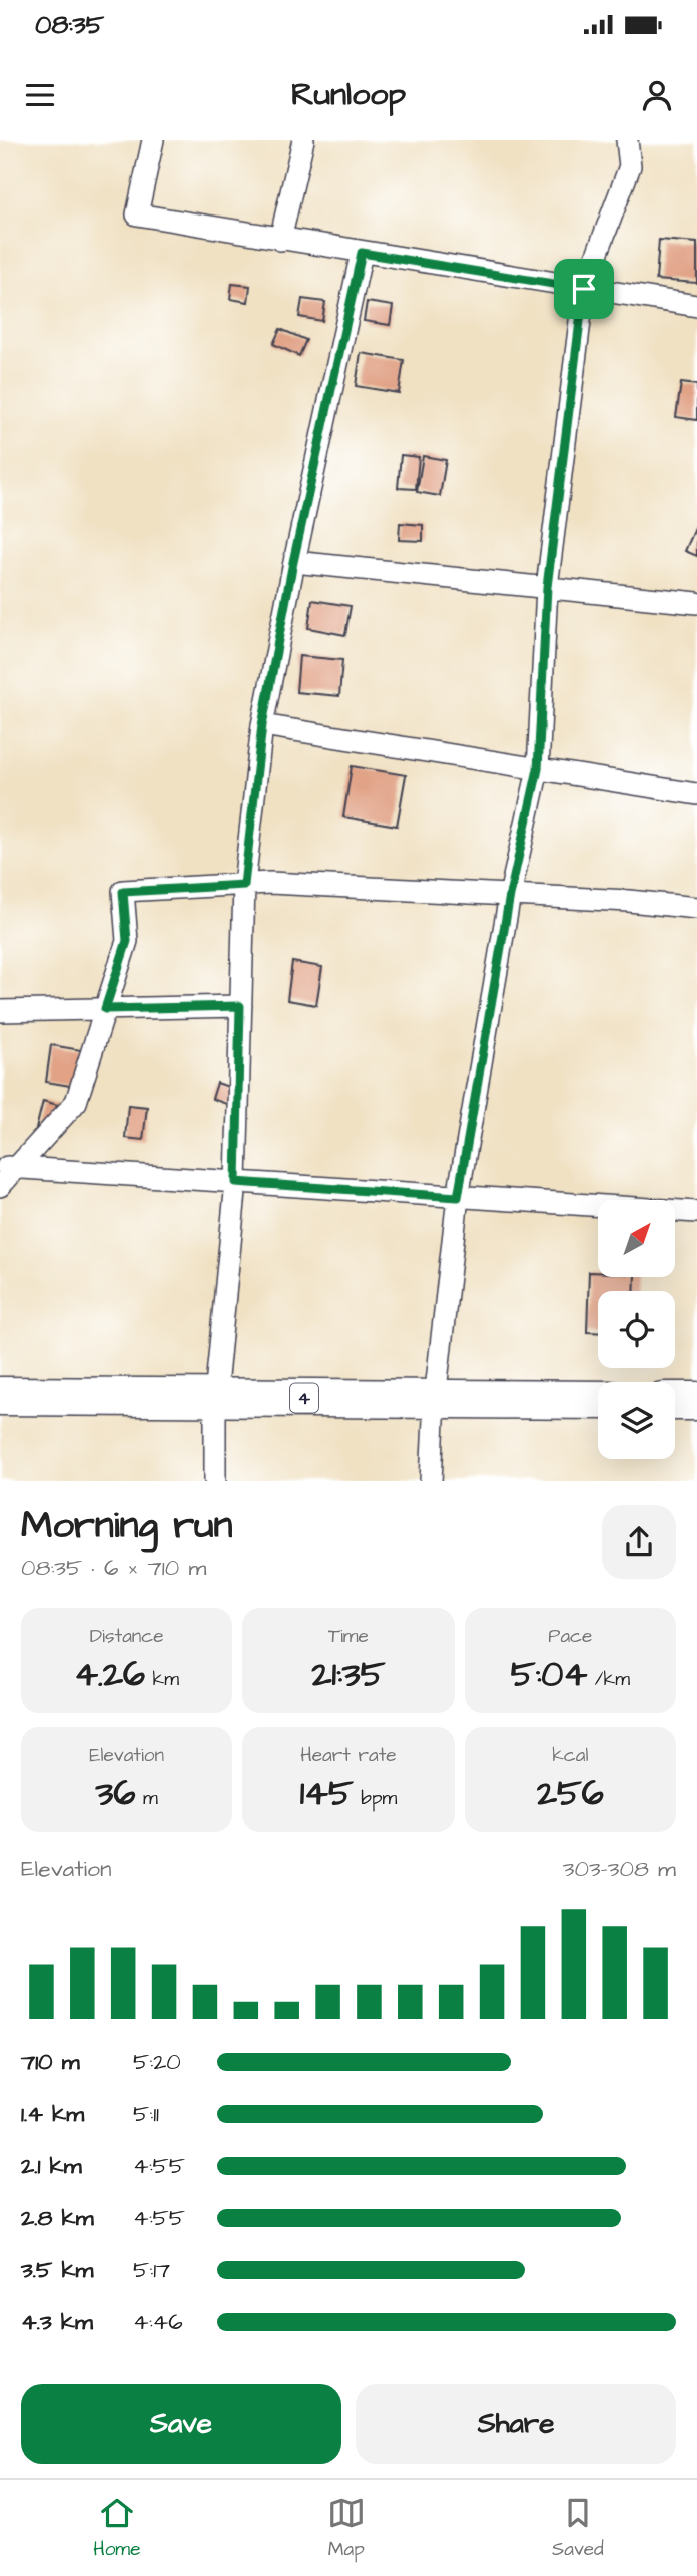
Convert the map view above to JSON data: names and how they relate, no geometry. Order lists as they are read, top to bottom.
{
  "streets": {
    "highway": ["4"]
  },
  "north": "top right",
  "page": {
    "status": "08:35",
    "header": "Runloop",
    "heading": ["Morning run", "08:35 · 6 × 710 m"],
    "stats": [
      ["Distance", "4.26 km"],
      ["Time", "21:35"],
      ["Pace", "5:04 /km"],
      ["Elevation", "36 m"],
      ["Heart rate", "145 bpm"],
      ["kcal", "256"]
    ],
    "chart": ["Elevation", "303–308 m"],
    "list": [
      {
        "name": "710 m",
        "note": "5:20"
      },
      {
        "name": "1.4 km",
        "note": "5:11"
      },
      {
        "name": "2.1 km",
        "note": "4:55"
      },
      {
        "name": "2.8 km",
        "note": "4:55"
      },
      {
        "name": "3.5 km",
        "note": "5:17"
      },
      {
        "name": "4.3 km",
        "note": "4:46"
      }
    ],
    "buttons": ["Save", "Share"],
    "tabs": ["Home", "Map", "Saved"]
  }
}
